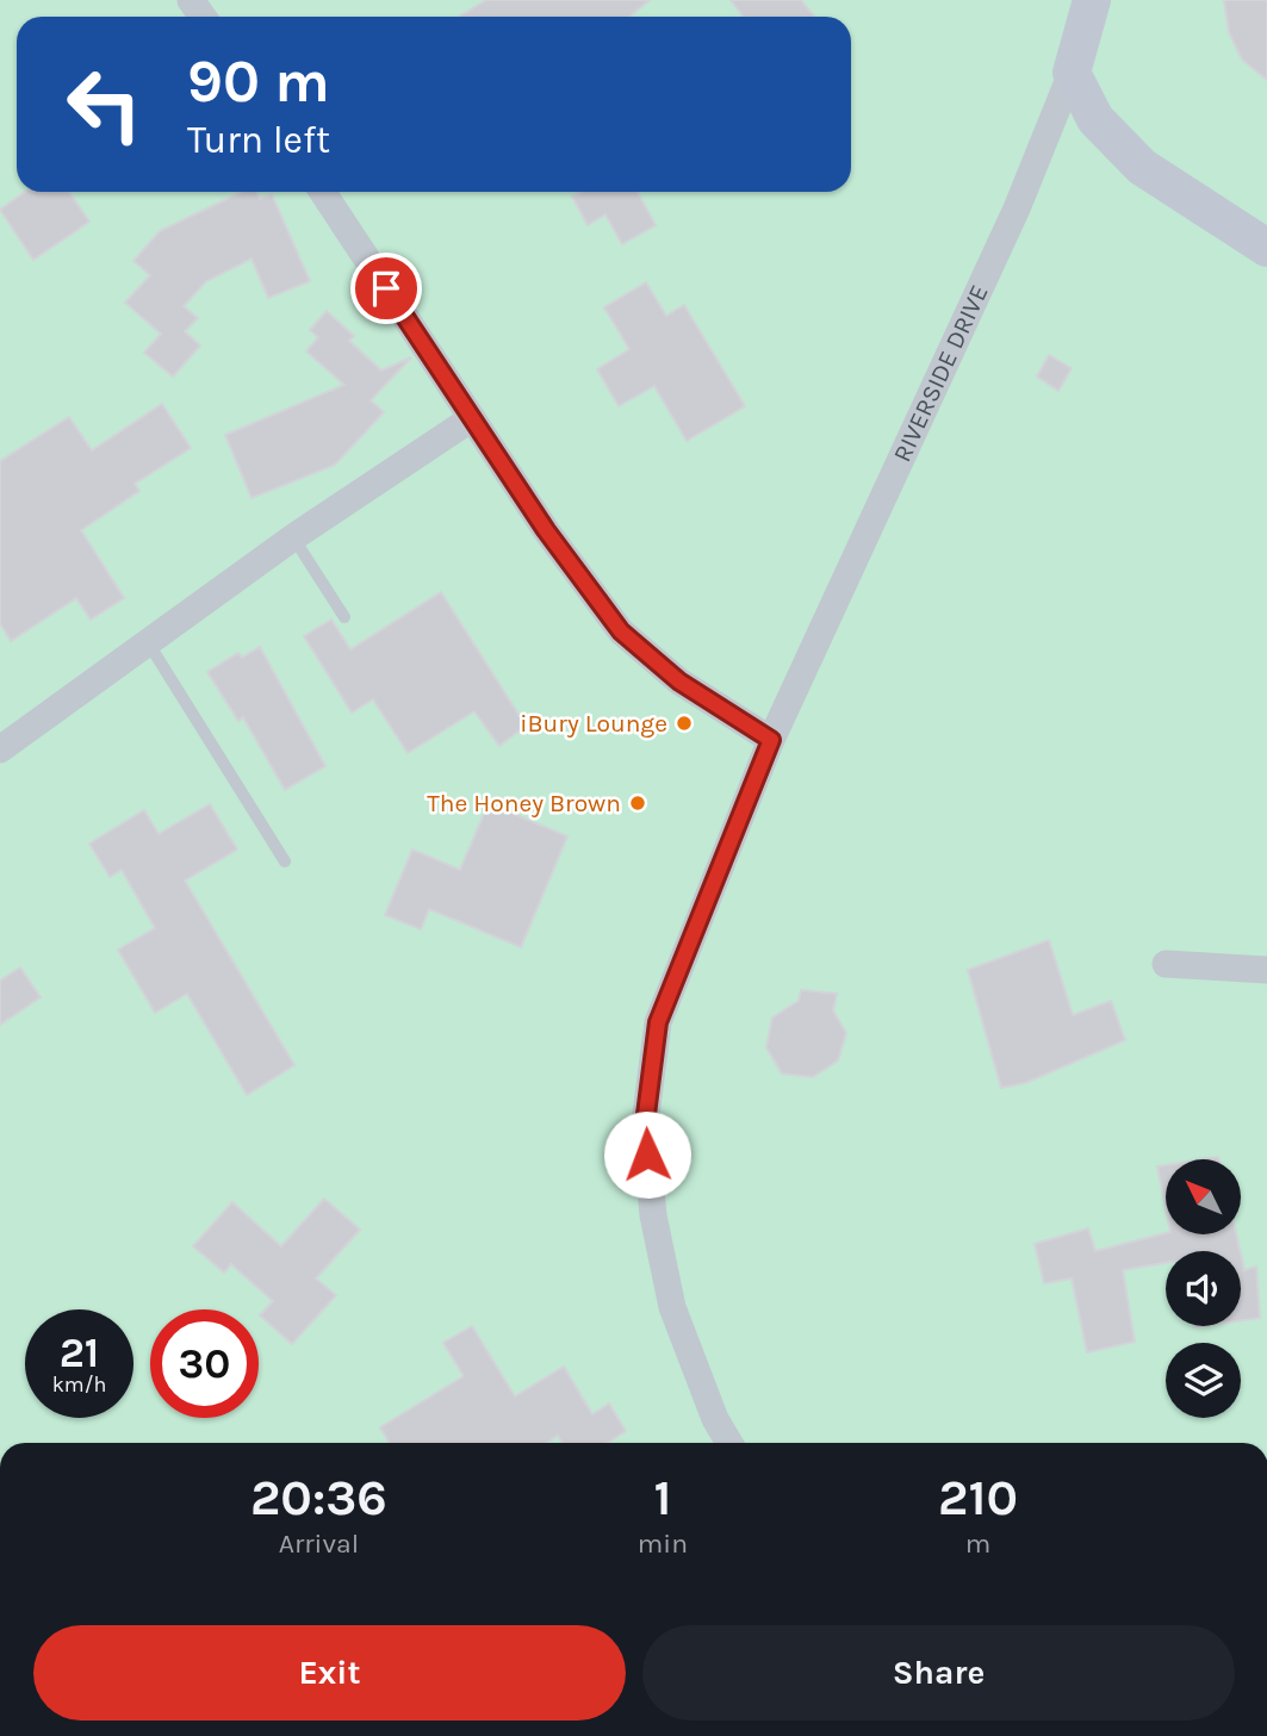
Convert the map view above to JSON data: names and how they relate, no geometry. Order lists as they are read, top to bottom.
{
  "streets": {
    "street": ["RIVERSIDE DRIVE"]
  },
  "places": ["iBury Lounge", "The Honey Brown"],
  "north": "top left",
  "page": {
    "turn": ["90 m", "Turn left"],
    "speed": "21 km/h",
    "limit": "30",
    "eta": [
      "20:36",
      "Arrival",
      "1",
      "min",
      "210",
      "m"
    ],
    "buttons": ["Exit", "Share"]
  }
}
